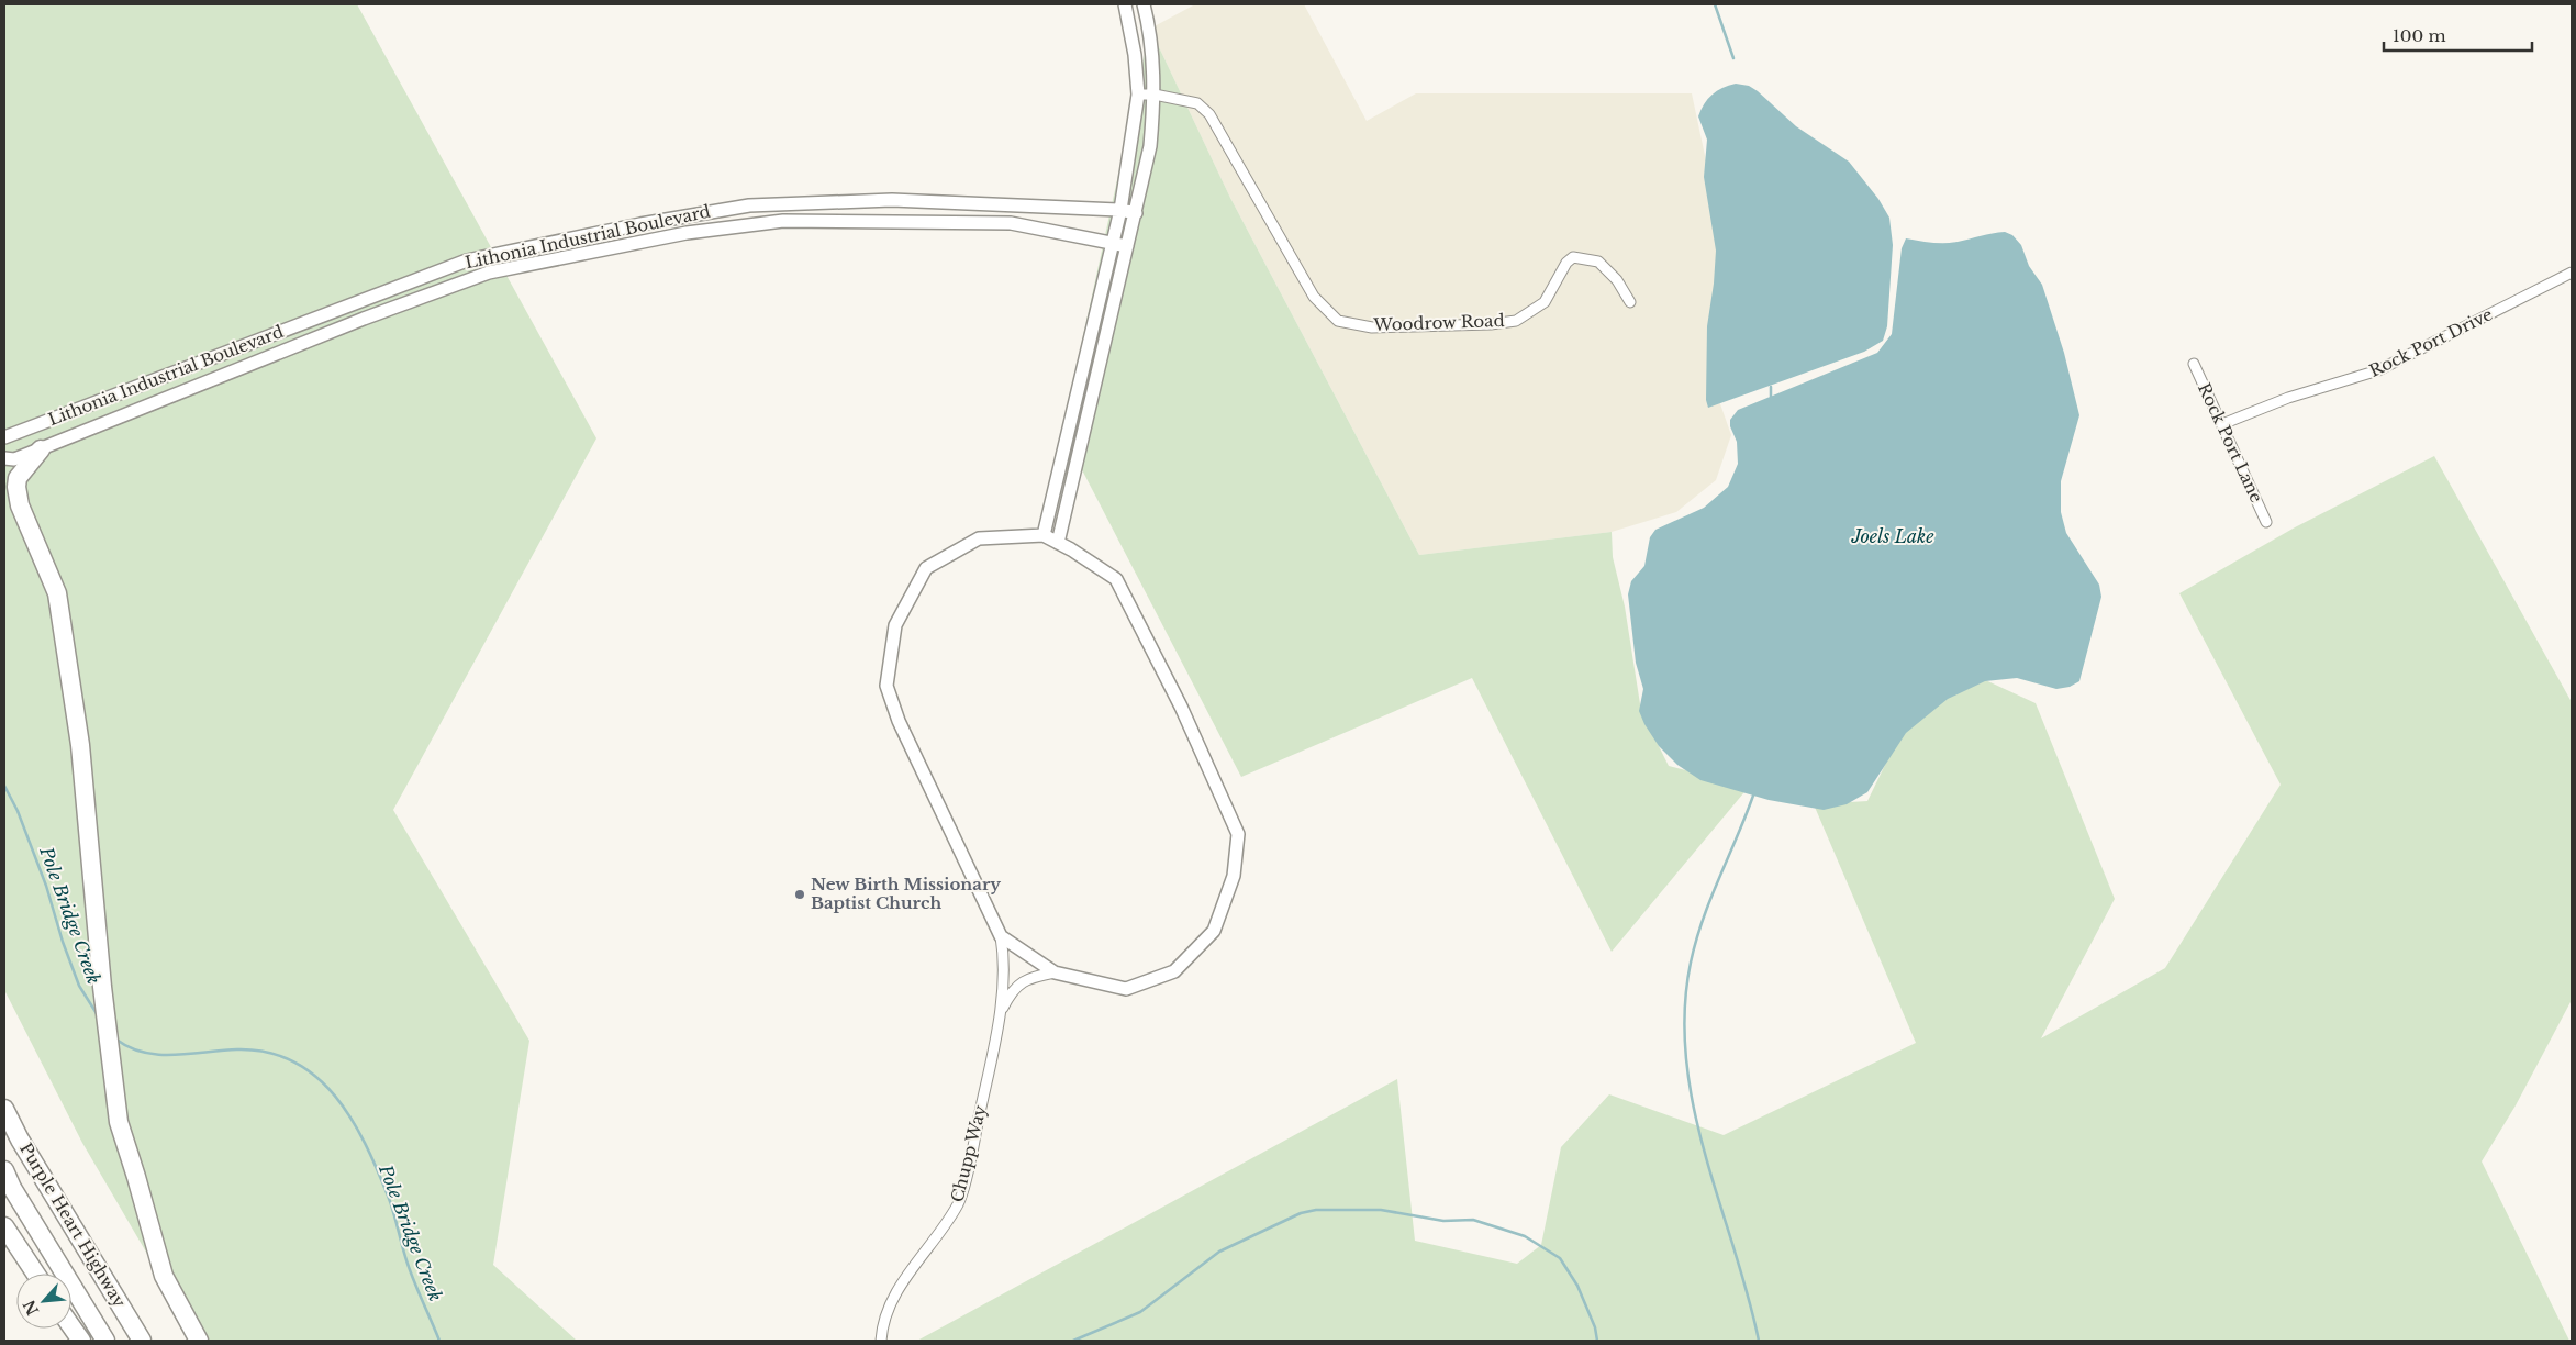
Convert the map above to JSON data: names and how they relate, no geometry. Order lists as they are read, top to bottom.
{
  "streets": {
    "highway": ["Purple Heart Highway"],
    "street": [
      "Lithonia Industrial Boulevard",
      "Woodrow Road",
      "Rock Port Drive",
      "Rock Port Lane",
      "Chupp Way"
    ]
  },
  "crossings": [
    ["Rock Port Drive", "Rock Port Lane"]
  ],
  "water": ["Joels Lake", "Pole Bridge Creek"],
  "places": ["New Birth Missionary Baptist Church"],
  "scale_bar": "100 m",
  "north": "bottom left"
}
